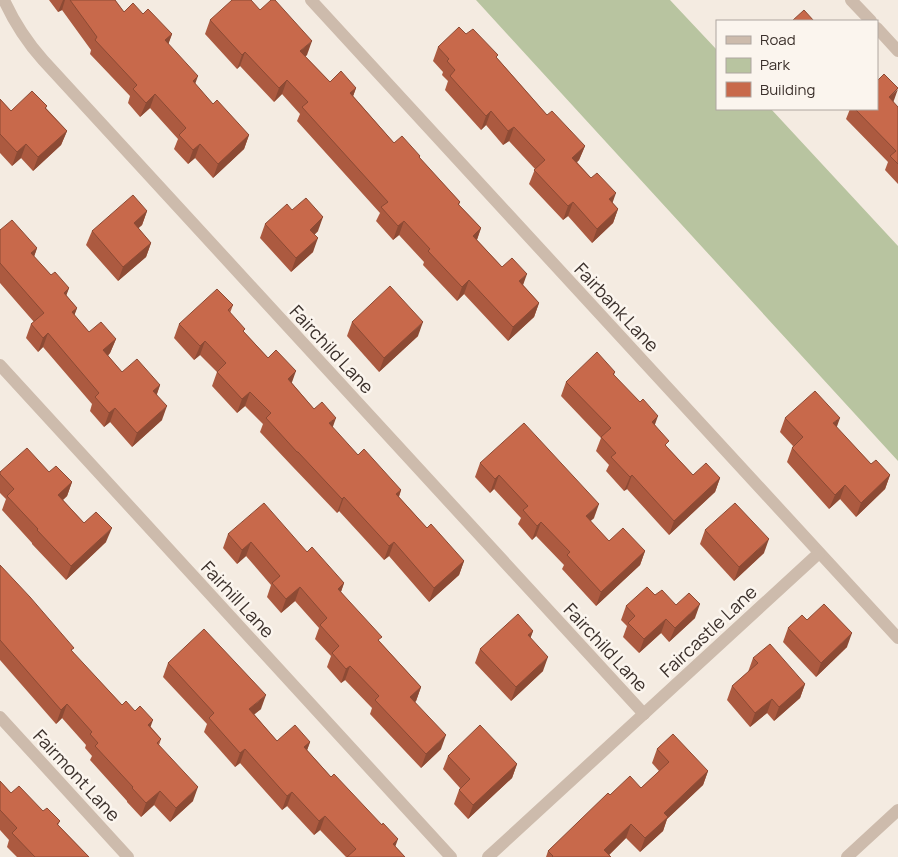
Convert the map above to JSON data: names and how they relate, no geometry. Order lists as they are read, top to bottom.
{
  "streets": {
    "street": [
      "Fairbank Lane",
      "Fairchild Lane",
      "Fairhill Lane",
      "Faircastle Lane",
      "Fairmont Lane"
    ]
  },
  "crossings": [
    ["Fairbank Lane", "Faircastle Lane"],
    ["Fairchild Lane", "Faircastle Lane"]
  ],
  "legend": ["Road", "Park", "Building"]
}
